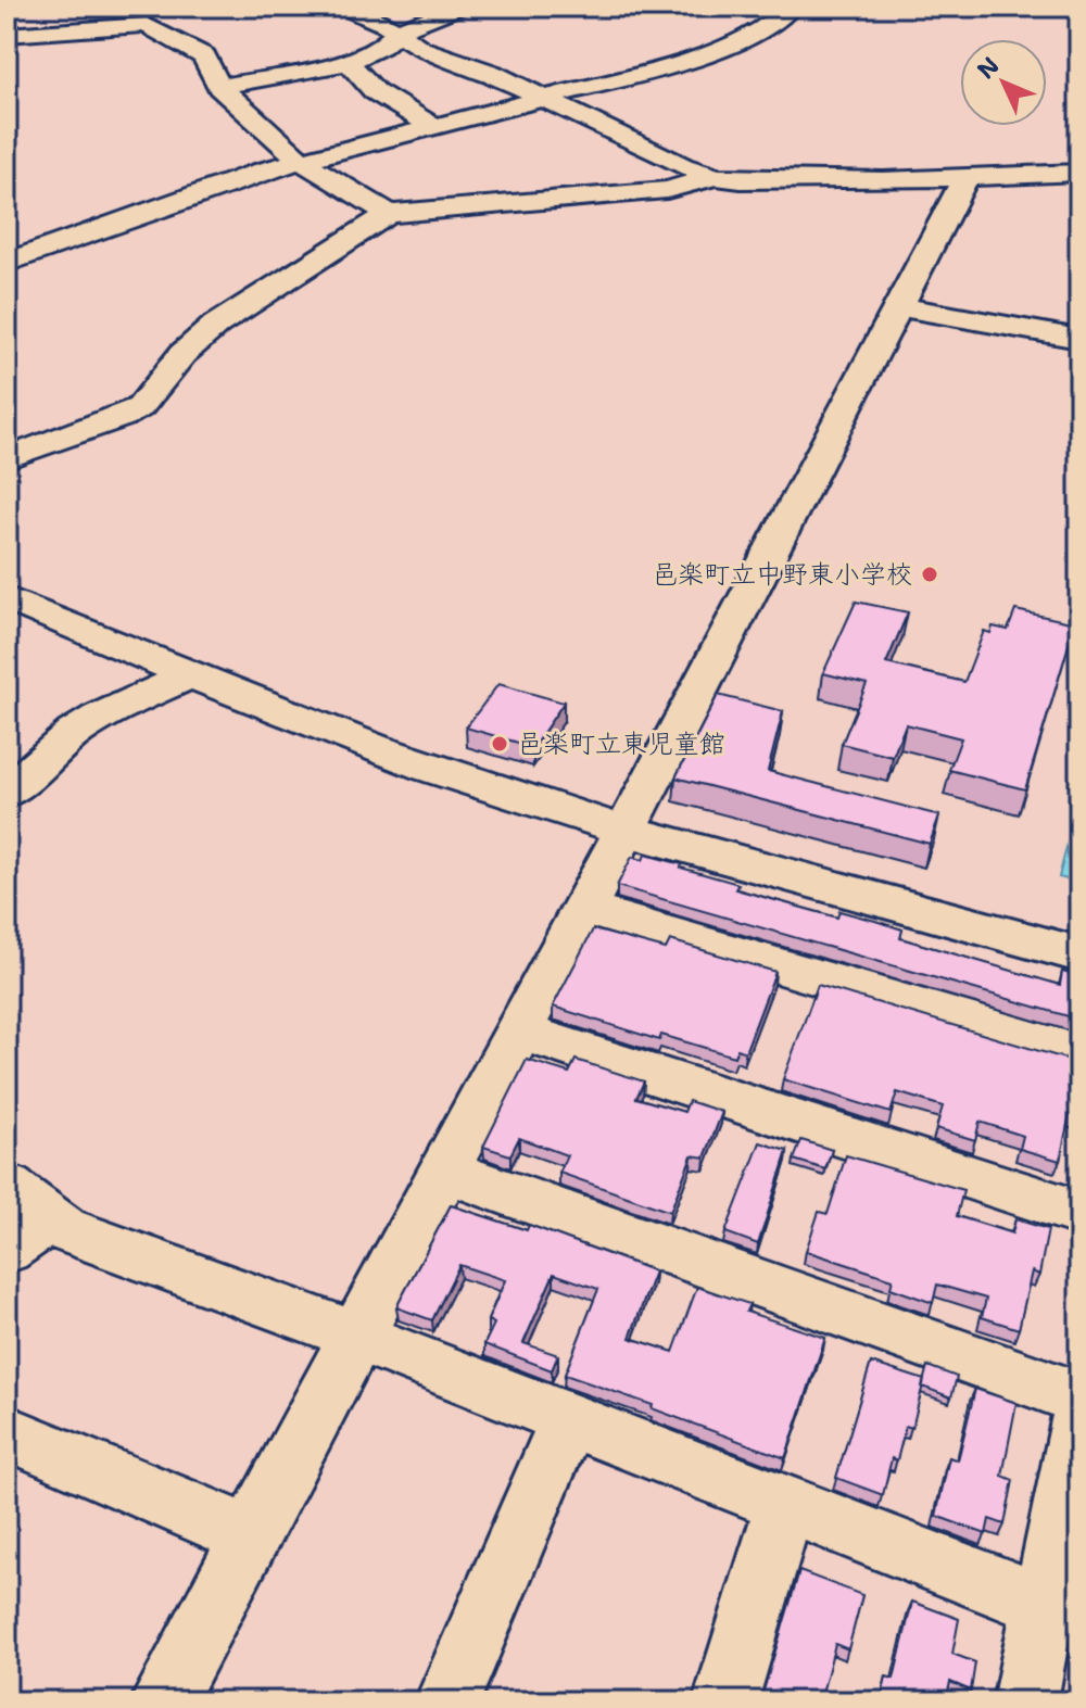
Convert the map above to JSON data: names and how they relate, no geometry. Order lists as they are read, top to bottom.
{
  "places": ["邑楽町立中野東小学校", "邑楽町立東児童館"],
  "north": "top left"
}
